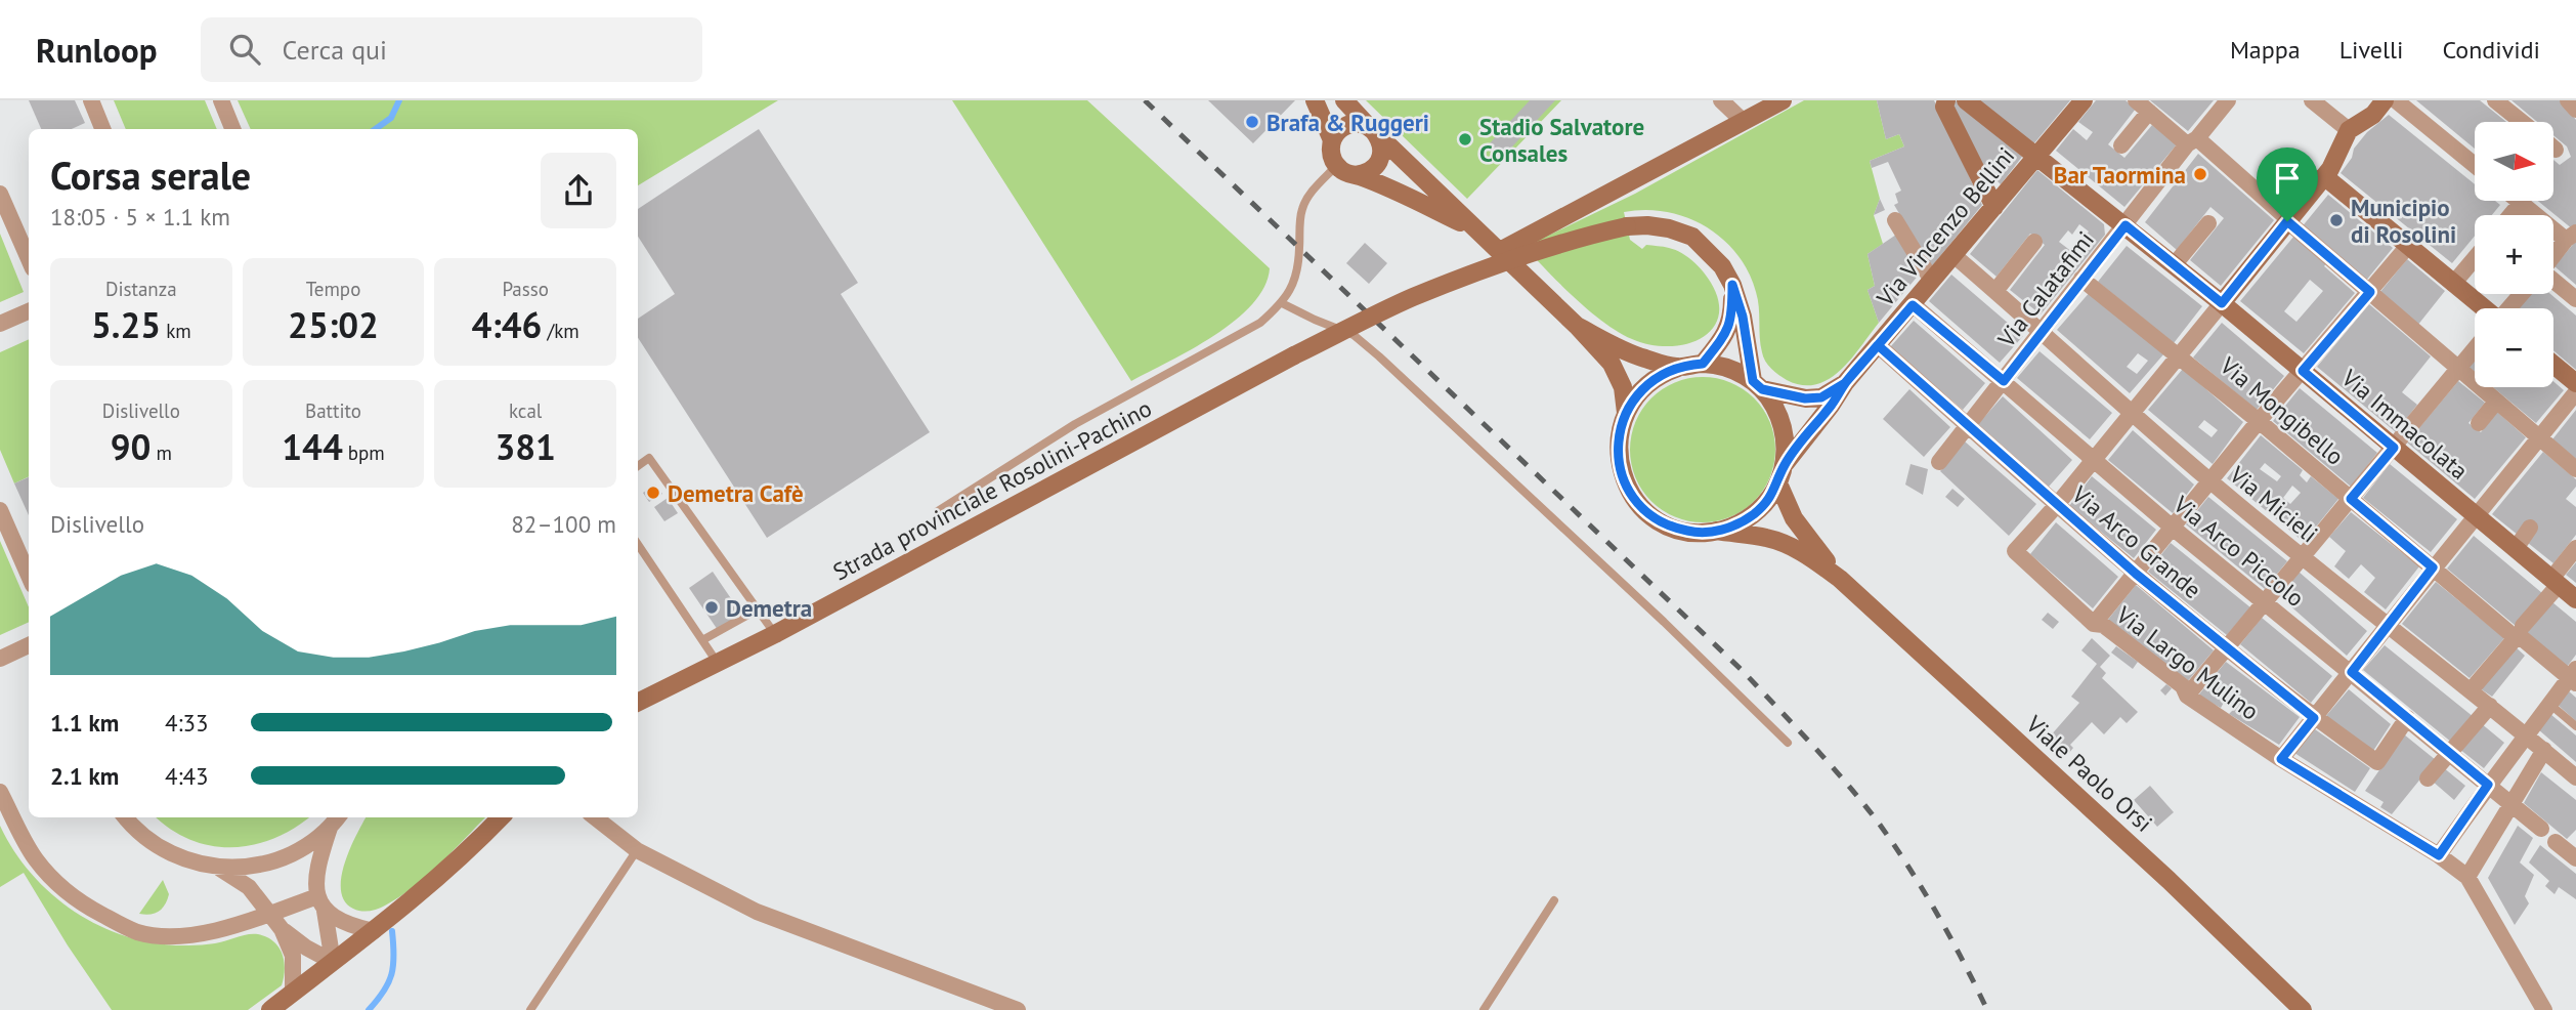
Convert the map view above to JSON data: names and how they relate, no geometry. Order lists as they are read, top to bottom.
{
  "streets": {
    "main road": [
      "Via Vincenzo Bellini",
      "Via Immacolata",
      "Strada provinciale Rosolini-Pachino",
      "Viale Paolo Orsi"
    ],
    "street": [
      "Via Calatafimi",
      "Via Mongibello",
      "Via Micieli",
      "Via Arco Grande",
      "Via Arco Piccolo",
      "Via Largo Mulino"
    ]
  },
  "crossings": [
    ["Via Vincenzo Bellini", "Via Immacolata"],
    ["Via Vincenzo Bellini", "Strada provinciale Rosolini-Pachino"],
    ["Via Vincenzo Bellini", "Via Micieli"],
    ["Via Vincenzo Bellini", "Via Arco Grande"],
    ["Via Vincenzo Bellini", "Via Arco Piccolo"],
    ["Via Calatafimi", "Via Mongibello"],
    ["Via Calatafimi", "Via Immacolata"],
    ["Via Calatafimi", "Via Micieli"],
    ["Via Calatafimi", "Via Arco Grande"],
    ["Via Calatafimi", "Via Arco Piccolo"],
    ["Via Arco Grande", "Via Arco Piccolo"],
    ["Via Arco Grande", "Via Largo Mulino"]
  ],
  "places": [
    "Brafa & Ruggeri",
    "Stadio Salvatore Consales",
    "Bar Taormina",
    "Municipio di Rosolini",
    "Demetra Cafè",
    "Demetra"
  ],
  "north": "right",
  "page": {
    "header": "Runloop",
    "search": "Cerca qui",
    "nav": ["Mappa", "Livelli", "Condividi"],
    "map_buttons": ["+", "−"],
    "heading": ["Corsa serale", "18:05 · 5 × 1.1 km"],
    "stats": [
      ["Distanza", "5.25 km"],
      ["Tempo", "25:02"],
      ["Passo", "4:46 /km"],
      ["Dislivello", "90 m"],
      ["Battito", "144 bpm"],
      ["kcal", "381"]
    ],
    "chart": ["Dislivello", "82–100 m"],
    "list": [
      {
        "name": "1.1 km",
        "note": "4:33"
      },
      {
        "name": "2.1 km",
        "note": "4:43"
      }
    ]
  }
}
